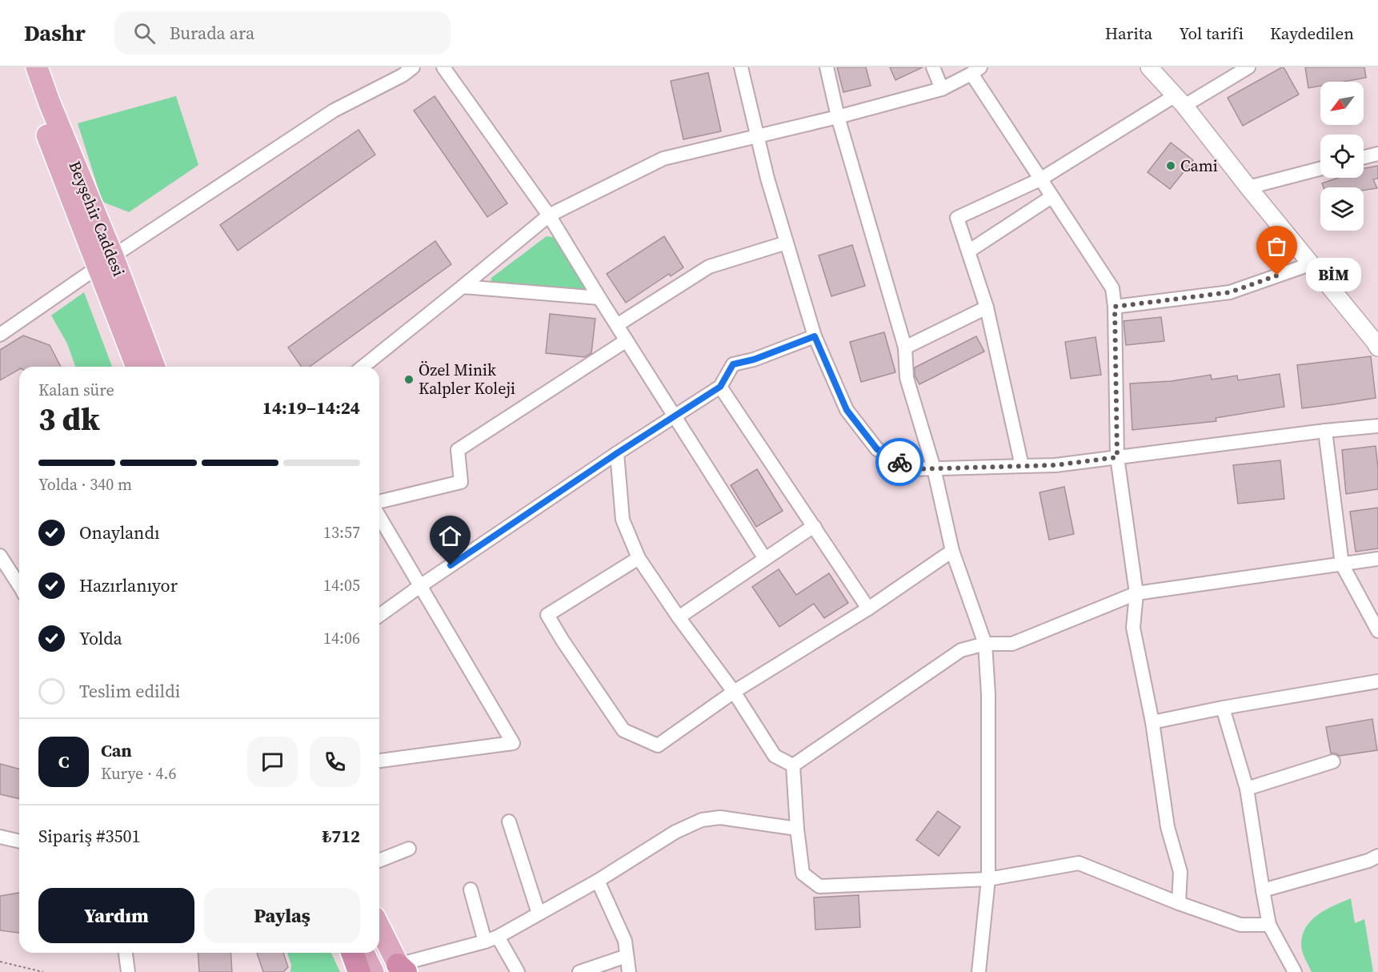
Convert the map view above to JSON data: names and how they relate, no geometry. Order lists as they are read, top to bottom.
{
  "streets": {
    "main road": ["Beyşehir Caddesi"]
  },
  "places": ["Cami", "BİM", "Özel Minik Kalpler Koleji"],
  "north": "bottom left",
  "page": {
    "header": "Dashr",
    "search": "Burada ara",
    "nav": ["Harita", "Yol tarifi", "Kaydedilen"],
    "bubble": "BİM",
    "heading": ["3 dk", "Kalan süre", "14:19–14:24"],
    "panel": [
      "Can",
      "Kurye · 4.6",
      "Sipariş #3501",
      "₺712"
    ],
    "bar": "Yolda · 340 m",
    "list": [
      ["Onaylandı", "13:57"],
      ["Hazırlanıyor", "14:05"],
      ["Yolda", "14:06"],
      "Teslim edildi"
    ],
    "round": "C",
    "buttons": ["Yardım", "Paylaş"]
  }
}
